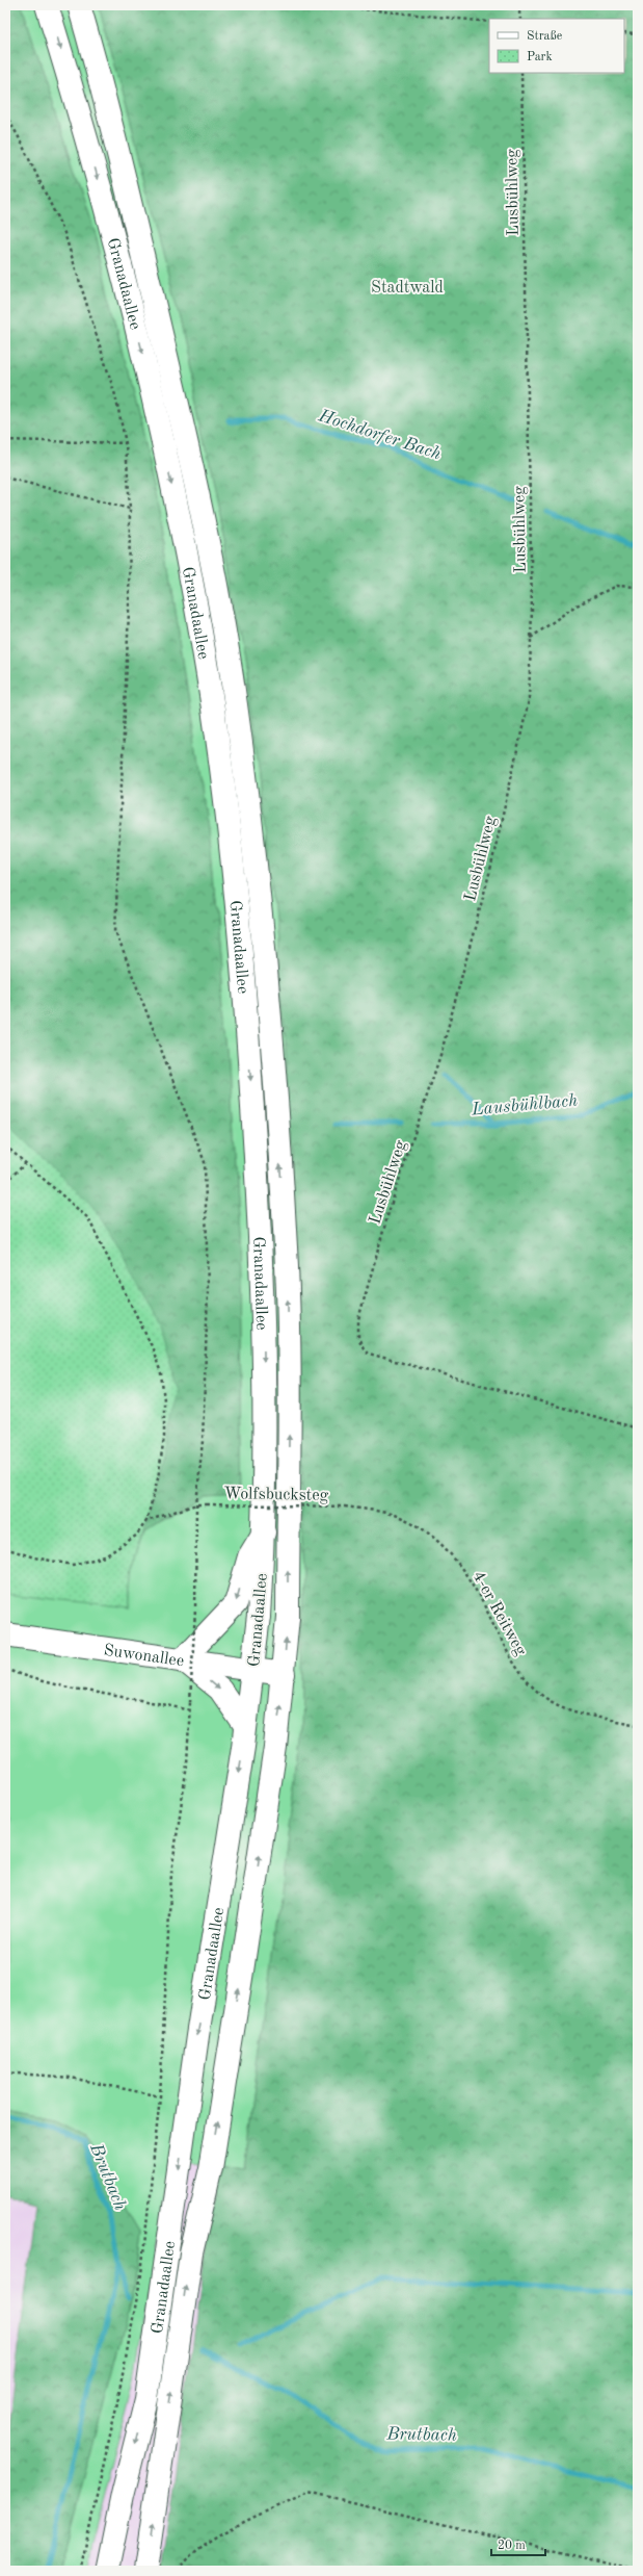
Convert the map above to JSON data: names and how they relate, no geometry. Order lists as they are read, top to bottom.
{
  "streets": {
    "main road": ["Granadaallee", "Suwonallee"],
    "path": ["Lusbühlweg", "Wolfsbucksteg", "4-er Reitweg"]
  },
  "crossings": [
    ["Granadaallee", "Suwonallee"],
    ["Wolfsbucksteg", "4-er Reitweg"]
  ],
  "water": ["Hochdorfer Bach", "Lausbühlbach", "Brutbach"],
  "parks": ["Stadtwald"],
  "legend": ["Straße", "Park"],
  "scale_bar": "20 m"
}
